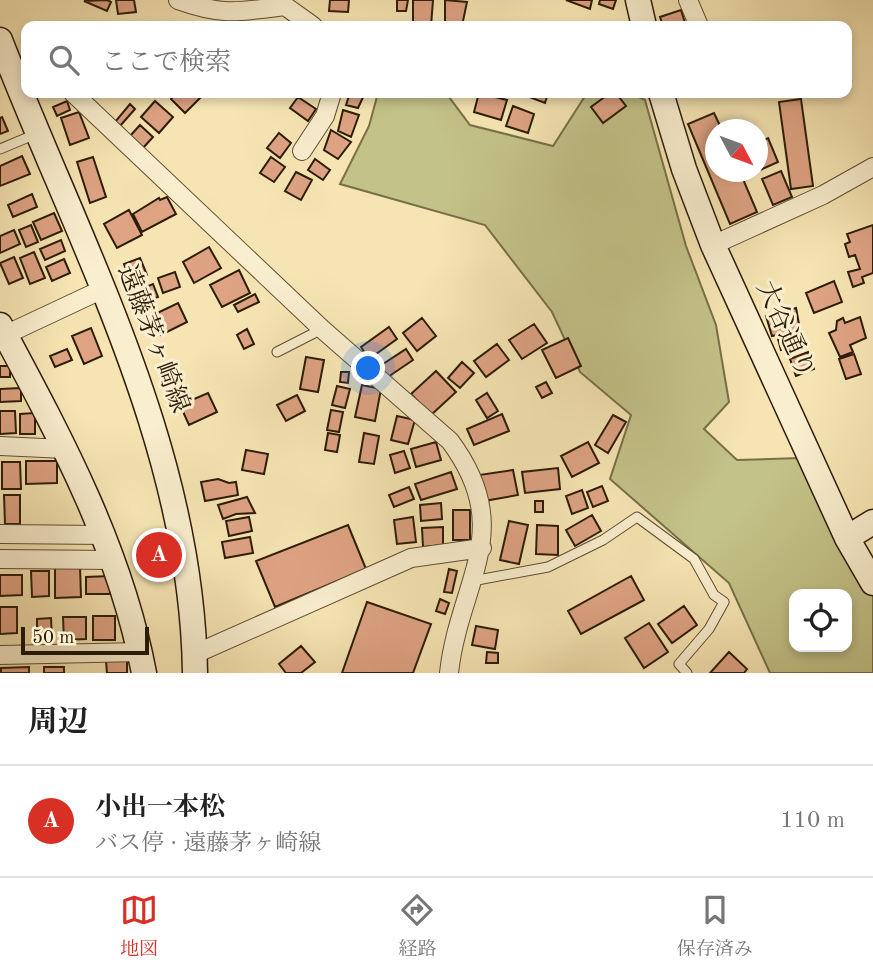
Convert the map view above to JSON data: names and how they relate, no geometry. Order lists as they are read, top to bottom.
{
  "streets": {
    "street": ["大谷通り", "遠藤茅ヶ崎線"]
  },
  "scale_bar": "50 m",
  "north": "bottom right",
  "page": {
    "search": "ここで検索",
    "pins": "A",
    "scale": "50 m",
    "heading": "周辺",
    "list": [
      {
        "mark": "A",
        "name": "小出一本松",
        "note": "バス停 · 遠藤茅ヶ崎線",
        "value": "110 m"
      }
    ],
    "nav": ["地図", "経路", "保存済み"]
  }
}
